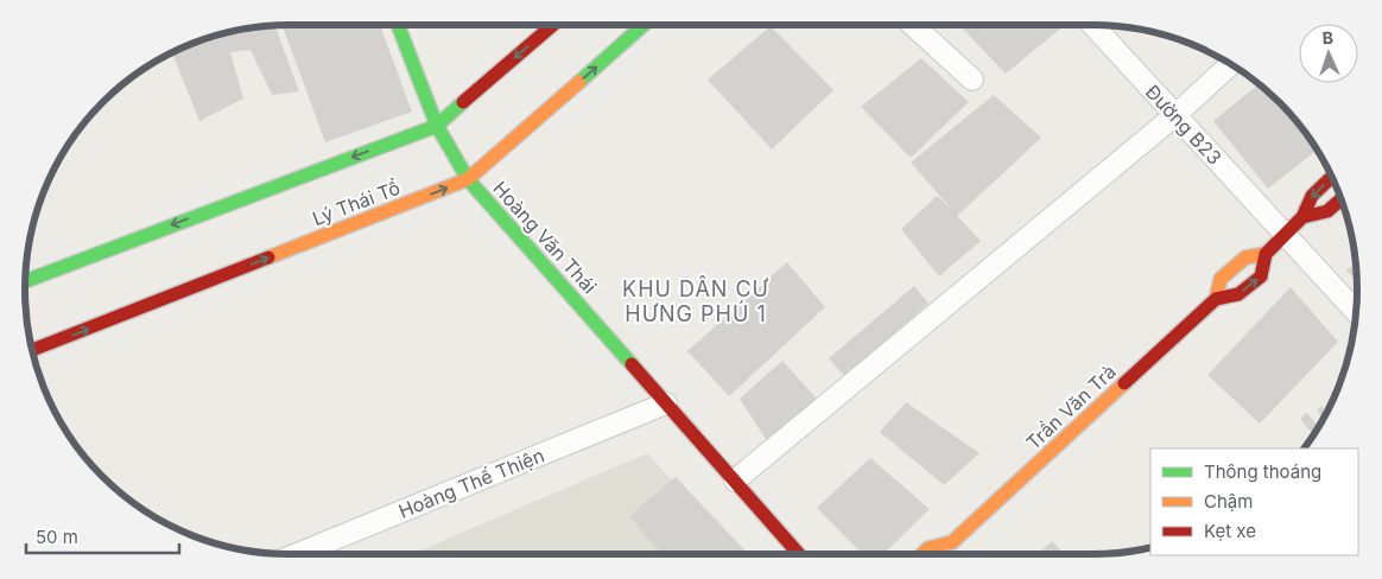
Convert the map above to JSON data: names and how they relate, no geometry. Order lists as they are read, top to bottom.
{
  "streets": {
    "street": [
      "Đường B23",
      "Lý Thái Tổ",
      "Hoàng Văn Thái",
      "Trần Văn Trà",
      "Hoàng Thế Thiện"
    ]
  },
  "crossings": [
    ["Lý Thái Tổ", "Hoàng Văn Thái"],
    ["Hoàng Văn Thái", "Hoàng Thế Thiện"]
  ],
  "districts": ["KHU DÂN CƯ HƯNG PHÚ 1"],
  "legend": ["Thông thoáng", "Chậm", "Kẹt xe"],
  "scale_bar": "50 m",
  "north": "top"
}
